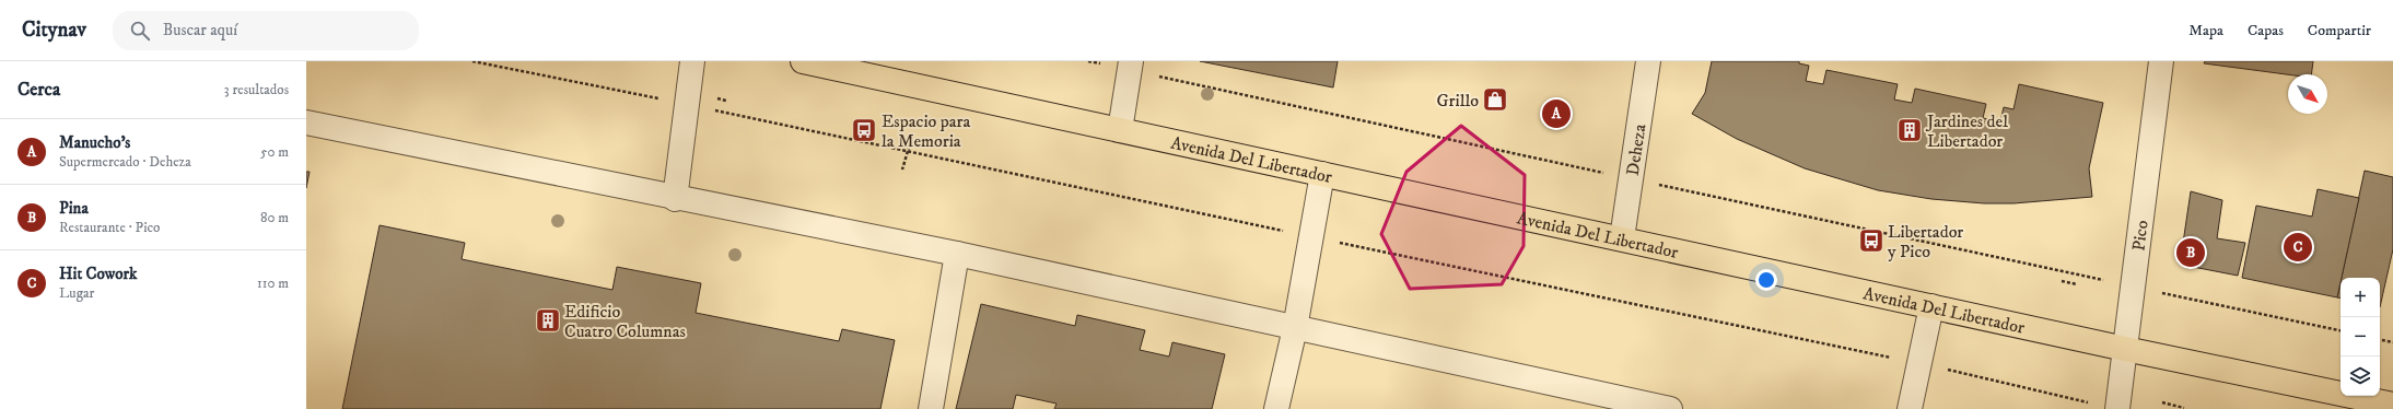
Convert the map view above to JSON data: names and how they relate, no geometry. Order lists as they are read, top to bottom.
{
  "streets": {
    "main road": ["Avenida Del Libertador"],
    "street": ["Deheza", "Pico"]
  },
  "crossings": [
    ["Deheza", "Avenida Del Libertador"],
    ["Avenida Del Libertador", "Pico"]
  ],
  "places": {
    "shop": ["Grillo"],
    "bus stop": ["Espacio para la Memoria", "Libertador y Pico"],
    "building": ["Jardines del Libertador", "Edificio Cuatro Columnas"]
  },
  "north": "bottom right",
  "page": {
    "header": "Citynav",
    "search": "Buscar aquí",
    "nav": ["Mapa", "Capas", "Compartir"],
    "heading": ["Cerca", "3 resultados"],
    "pins": ["A", "C", "B"],
    "list": [
      {
        "mark": "A",
        "name": "Manucho's",
        "note": "Supermercado · Deheza",
        "value": "50 m"
      },
      {
        "mark": "B",
        "name": "Pina",
        "note": "Restaurante · Pico",
        "value": "80 m"
      },
      {
        "mark": "C",
        "name": "Hit Cowork",
        "note": "Lugar",
        "value": "110 m"
      }
    ],
    "map_buttons": ["+", "−"]
  }
}
